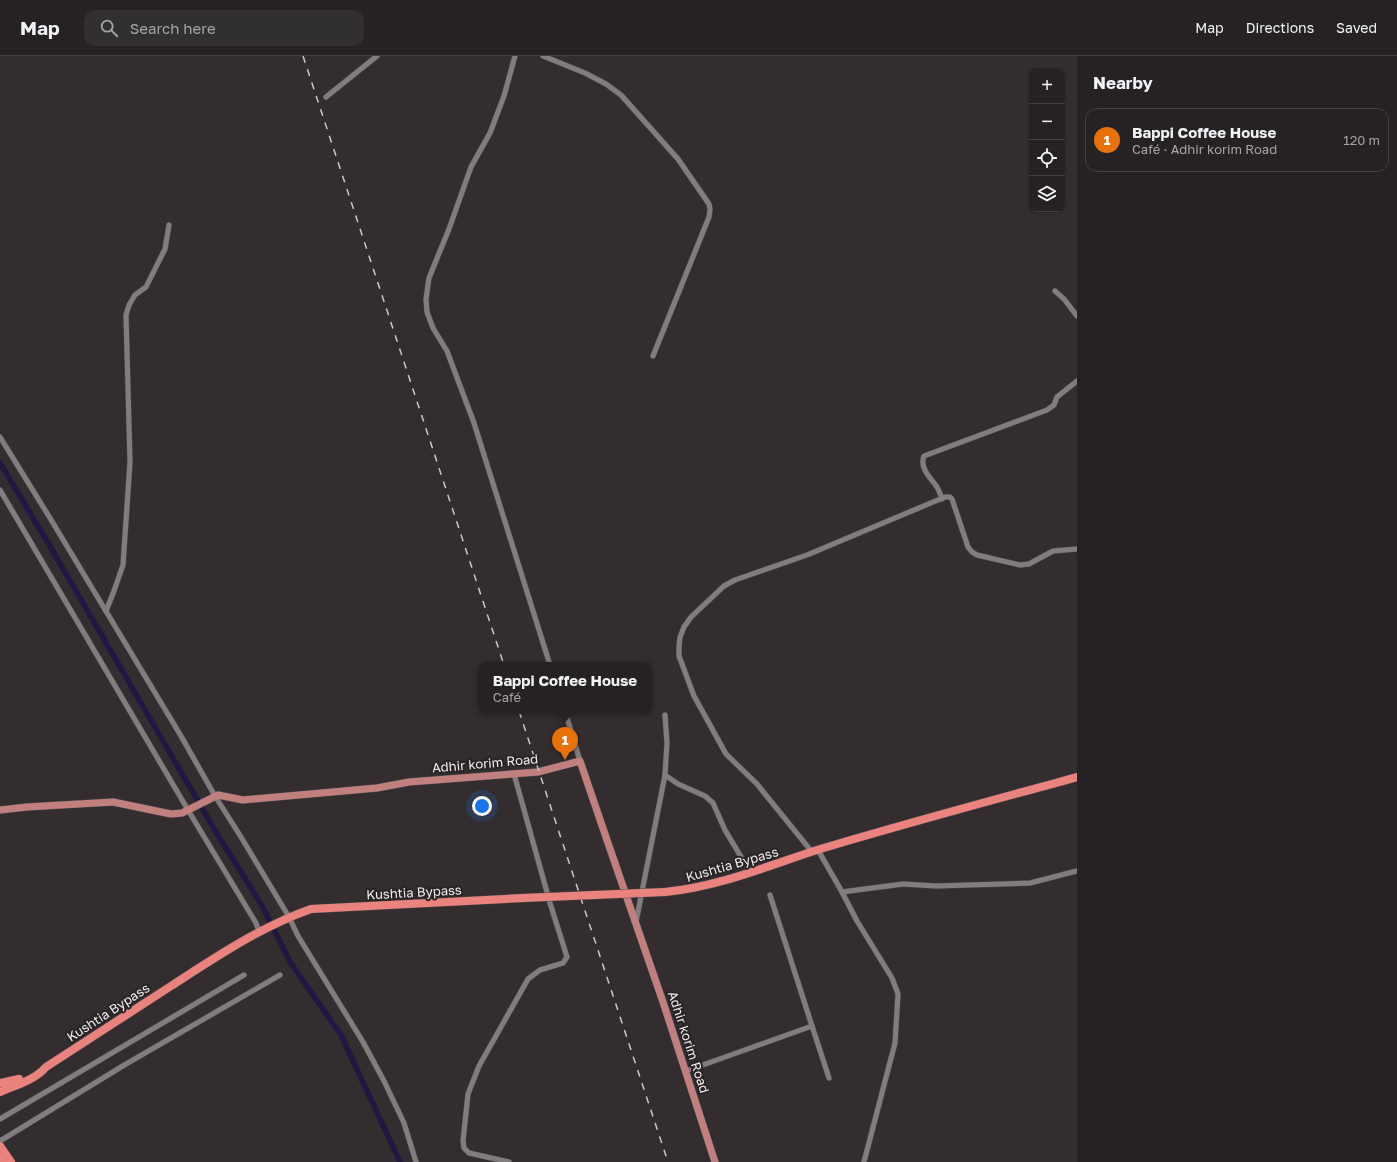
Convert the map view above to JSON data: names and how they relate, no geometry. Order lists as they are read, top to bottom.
{
  "streets": {
    "highway": ["Kushtia Bypass"],
    "main road": ["Adhir korim Road"]
  },
  "page": {
    "header": "Map",
    "search": "Search here",
    "nav": ["Map", "Directions", "Saved"],
    "heading": "Nearby",
    "map_buttons": ["+", "−"],
    "list": [
      {
        "mark": "1",
        "name": "Bappi Coffee House",
        "note": "Café · Adhir korim Road",
        "value": "120 m"
      }
    ],
    "popup": ["Bappi Coffee House", "Café"],
    "pins": "1"
  }
}
